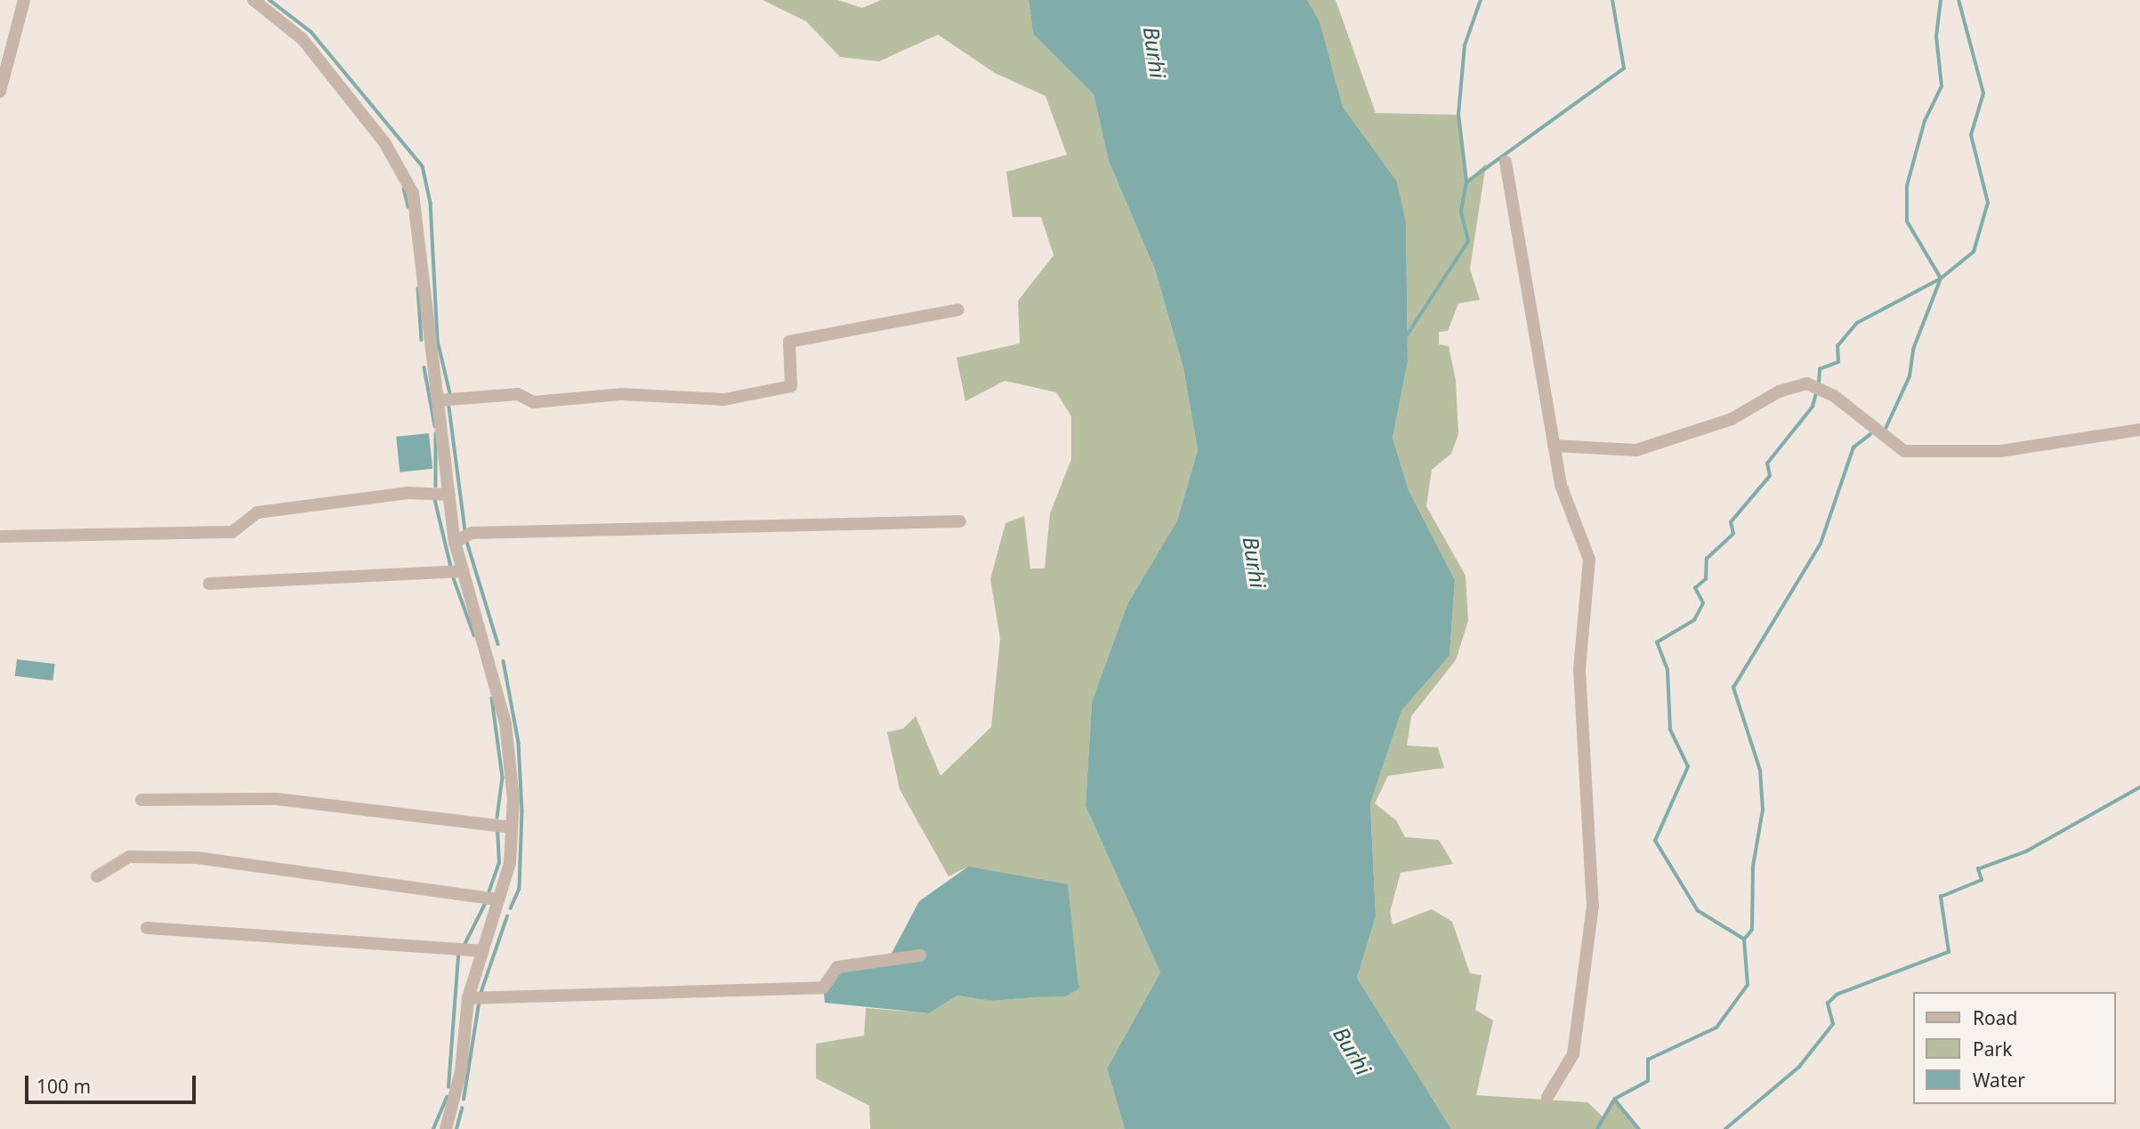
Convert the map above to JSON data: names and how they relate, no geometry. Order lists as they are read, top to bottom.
{
  "water": ["Burhi"],
  "legend": ["Road", "Park", "Water"],
  "scale_bar": "100 m"
}
